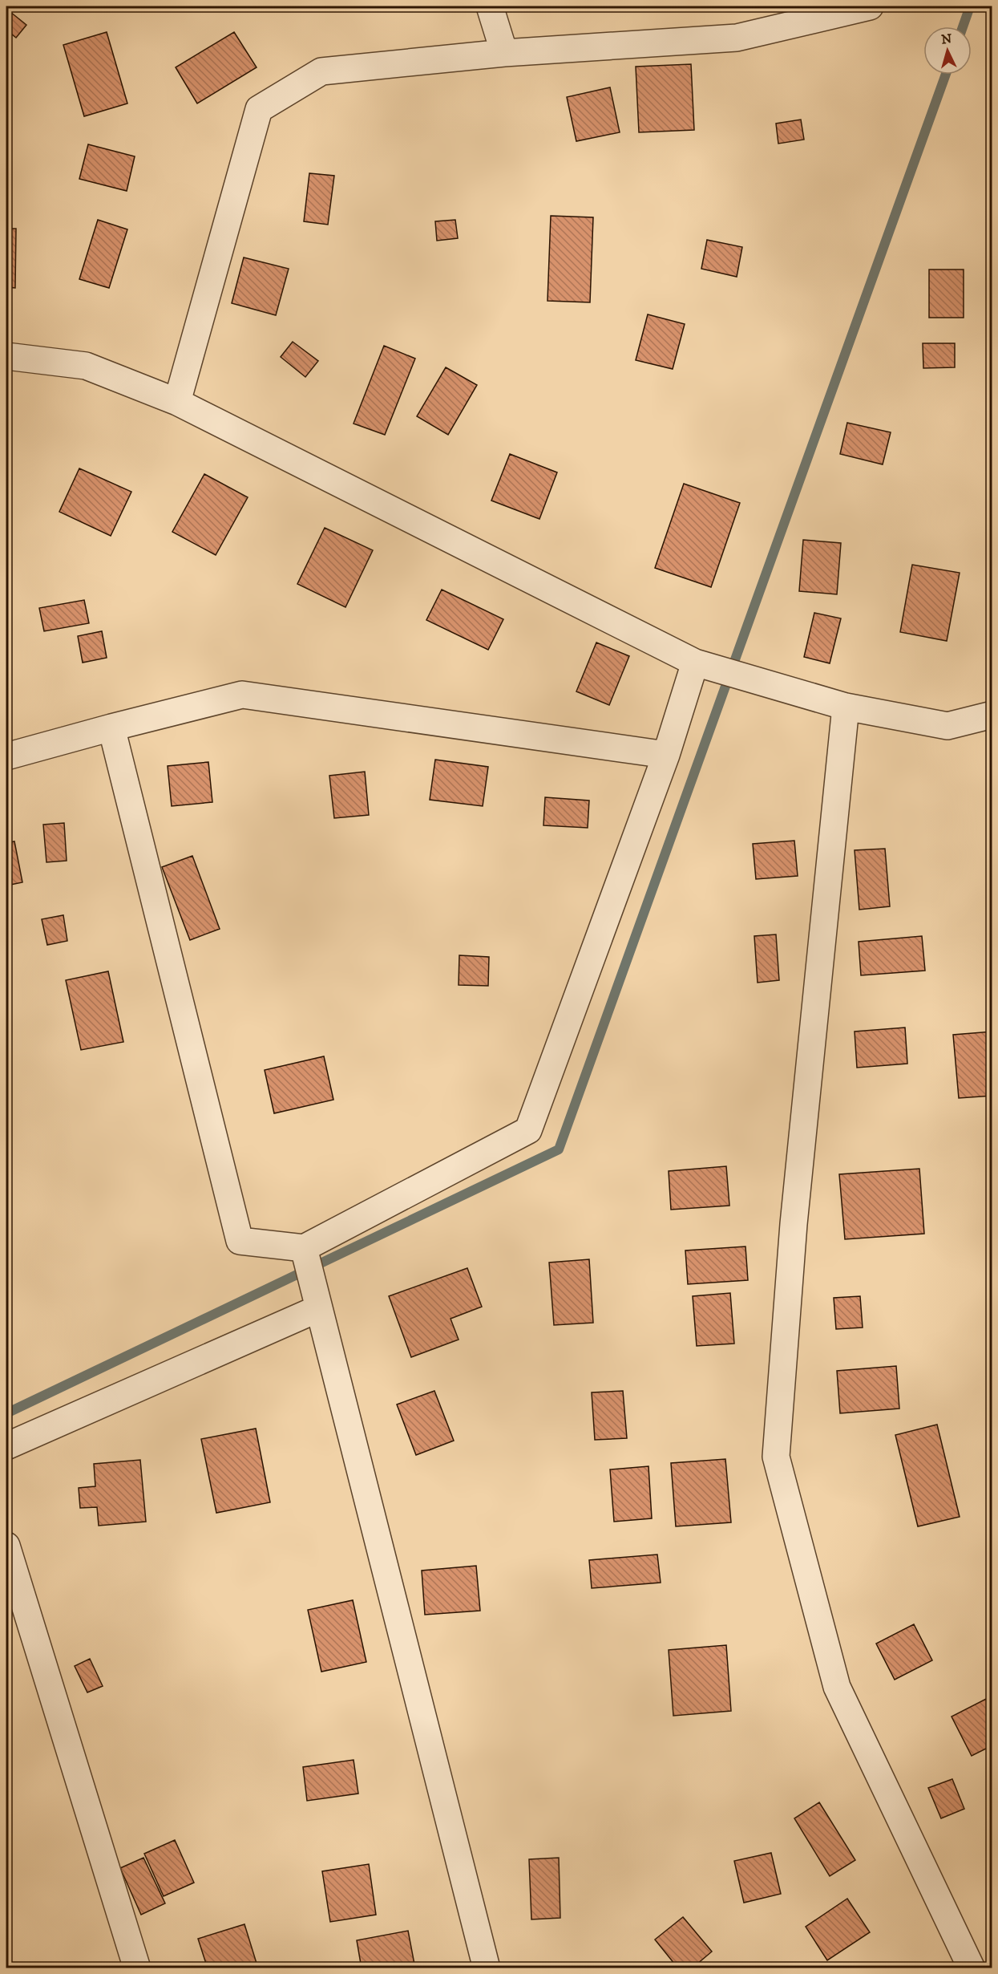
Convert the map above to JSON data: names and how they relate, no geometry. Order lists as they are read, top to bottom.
{
  "north": "top"
}
